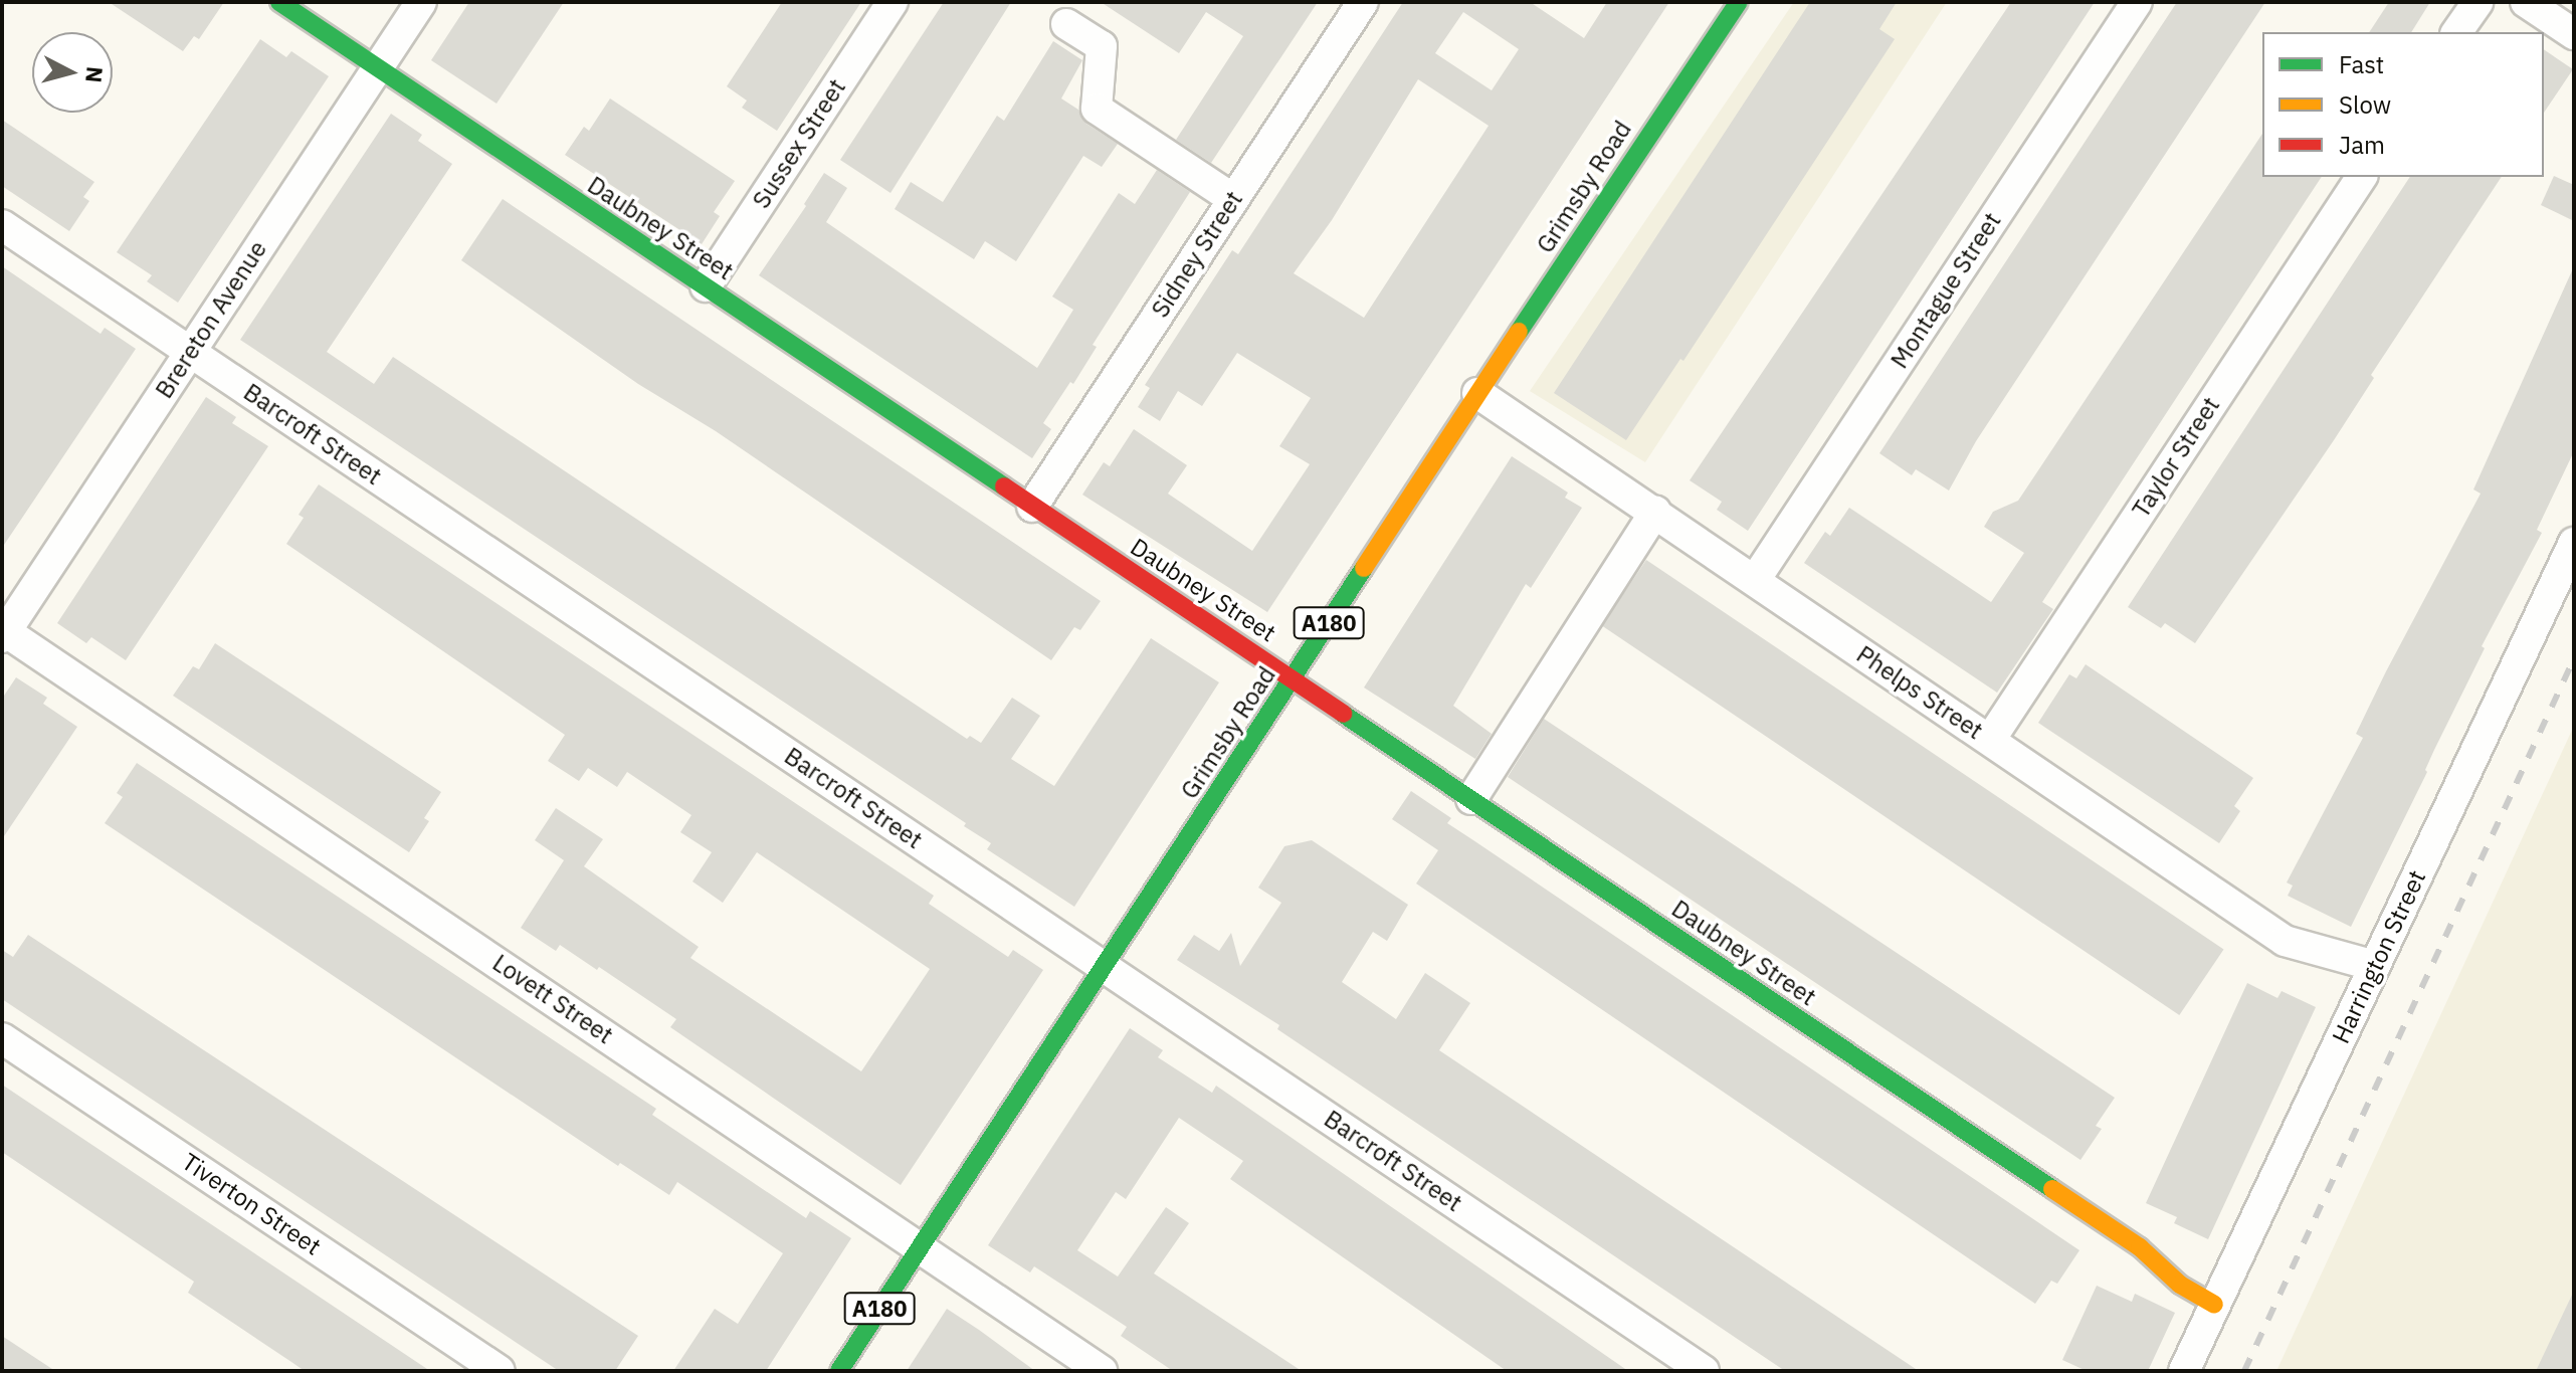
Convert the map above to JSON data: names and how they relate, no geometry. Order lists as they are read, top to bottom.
{
  "streets": {
    "street": [
      "Sussex Street",
      "Grimsby Road",
      "Daubney Street",
      "Sidney Street",
      "Montague Street",
      "Brereton Avenue",
      "Barcroft Street",
      "Taylor Street",
      "A180",
      "Phelps Street",
      "Harrington Street",
      "Lovett Street",
      "Tiverton Street"
    ]
  },
  "crossings": [
    ["Sussex Street", "Daubney Street"],
    ["Grimsby Road", "Daubney Street"],
    ["Grimsby Road", "Barcroft Street"],
    ["Grimsby Road", "Phelps Street"],
    ["Grimsby Road", "Lovett Street"],
    ["Daubney Street", "Sidney Street"],
    ["Daubney Street", "Brereton Avenue"],
    ["Daubney Street", "Harrington Street"],
    ["Montague Street", "Phelps Street"],
    ["Brereton Avenue", "Barcroft Street"],
    ["Brereton Avenue", "Lovett Street"],
    ["Taylor Street", "Phelps Street"],
    ["Phelps Street", "Harrington Street"]
  ],
  "legend": ["Fast", "Slow", "Jam"],
  "north": "right"
}
